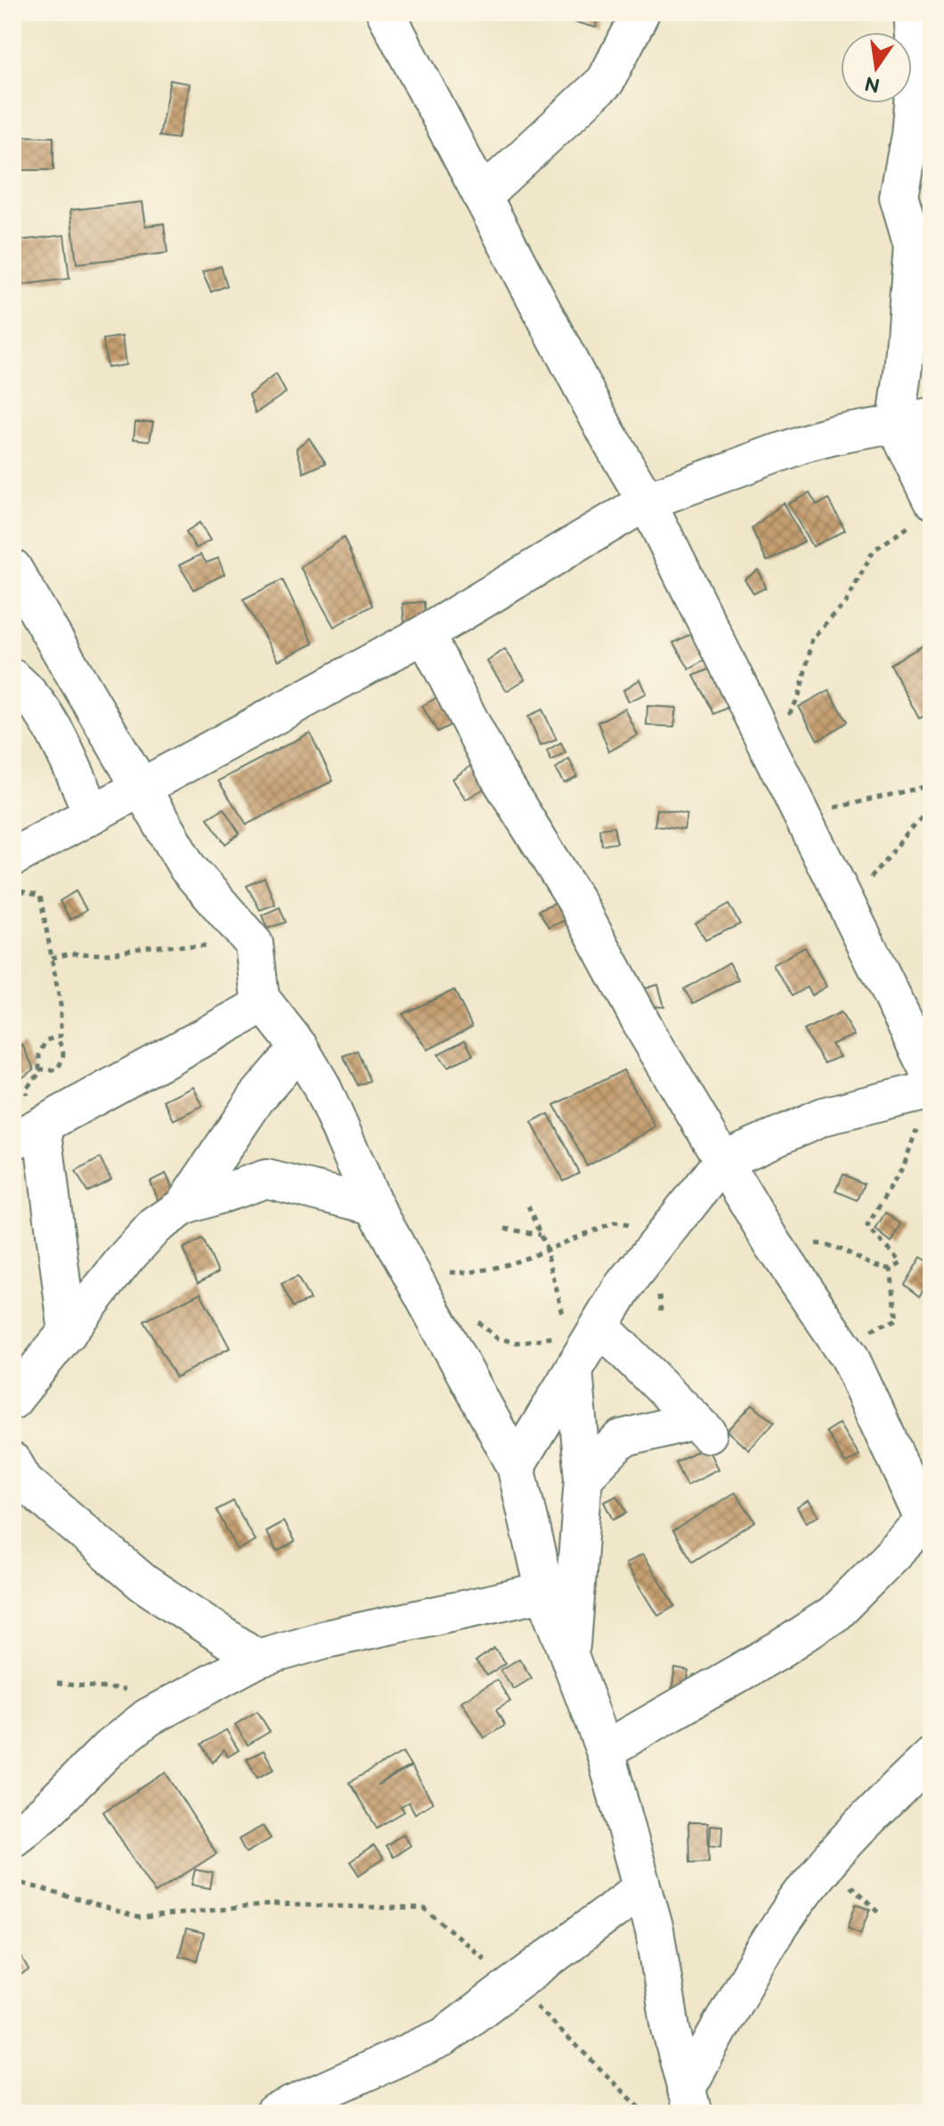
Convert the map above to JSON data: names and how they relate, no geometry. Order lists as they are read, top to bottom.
{
  "north": "bottom"
}
